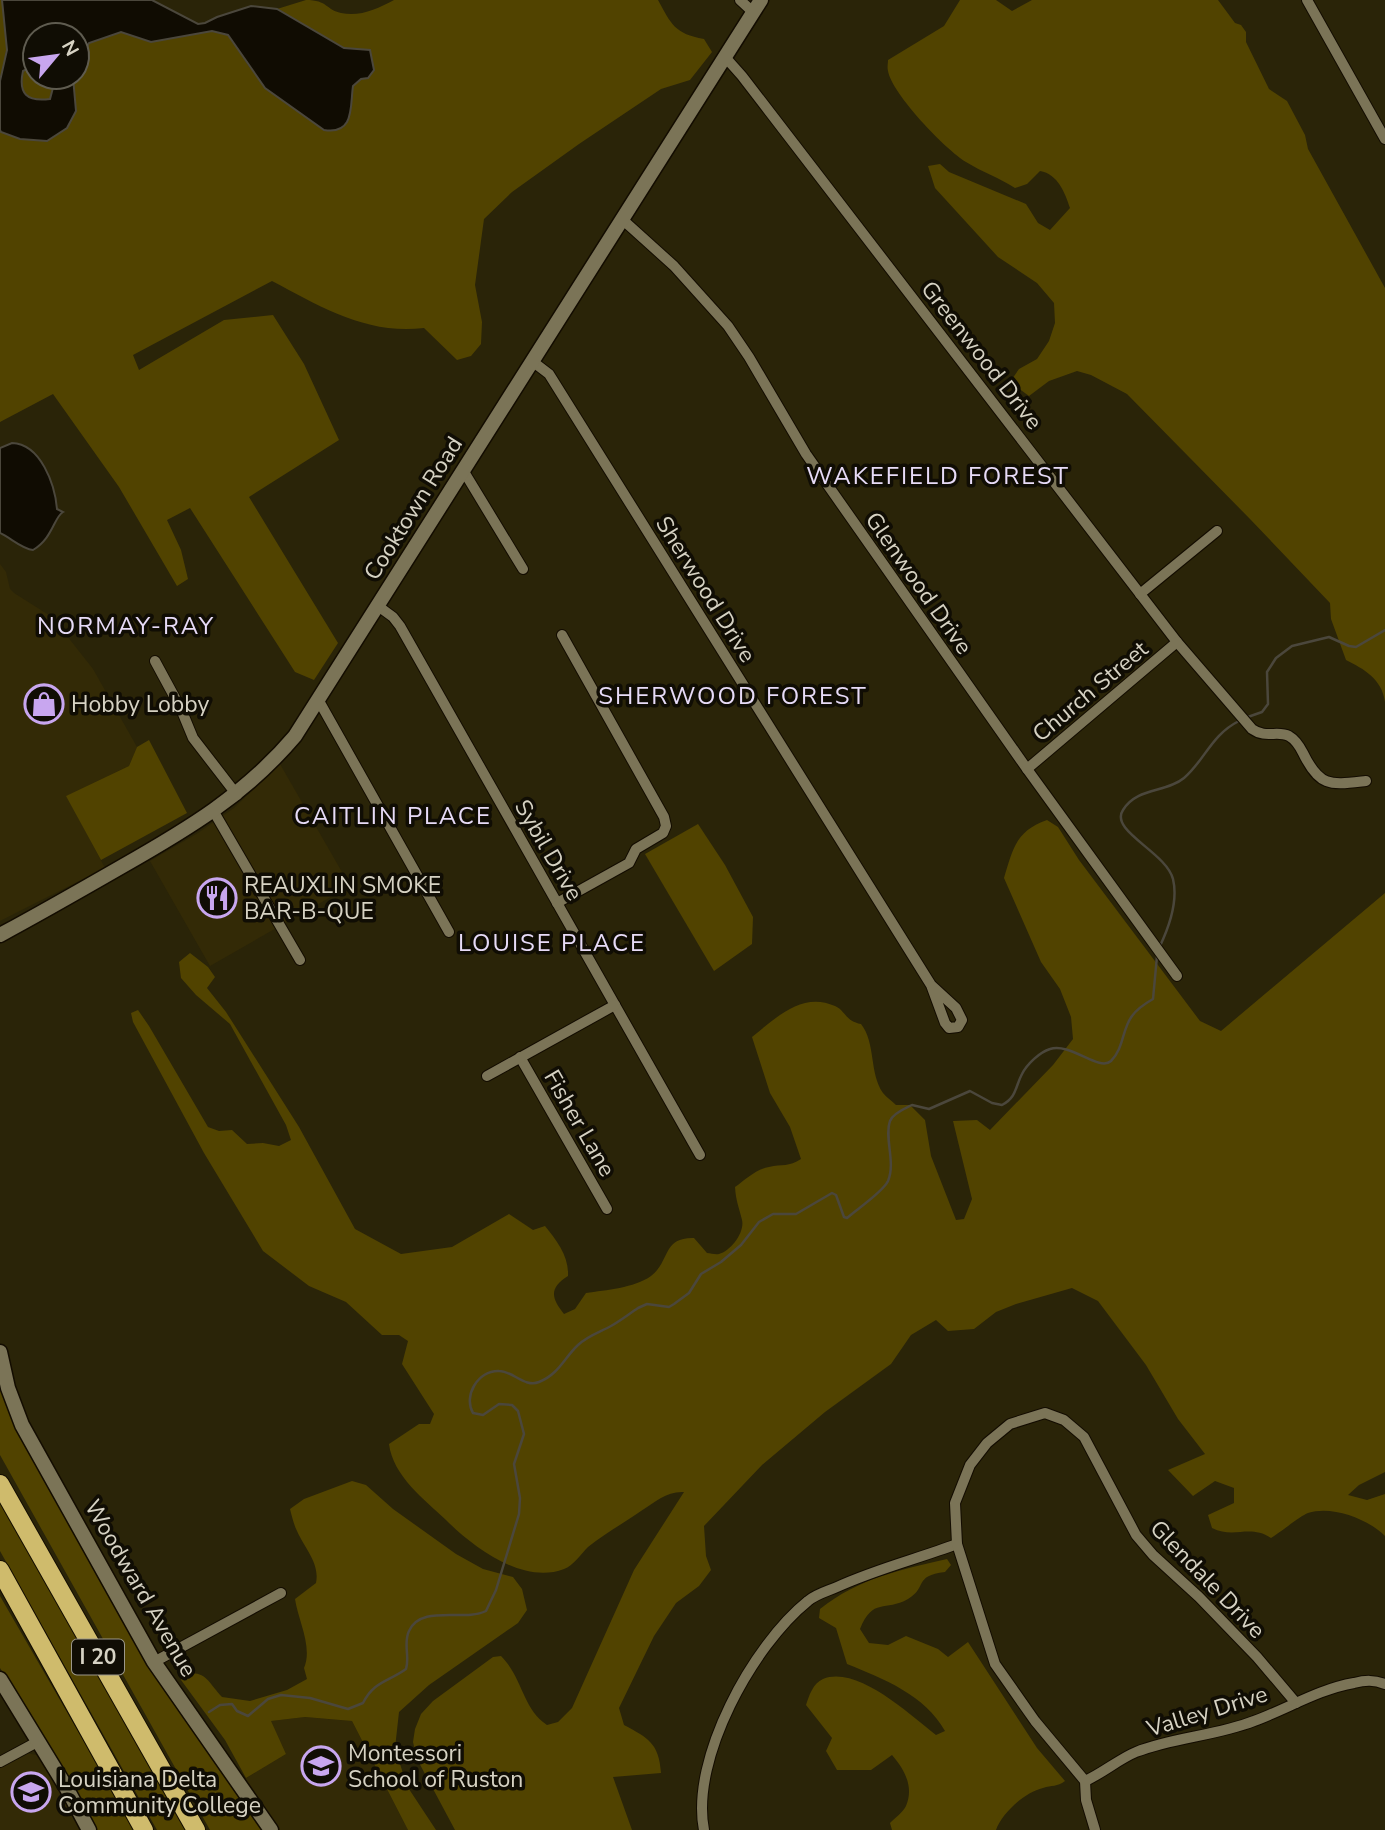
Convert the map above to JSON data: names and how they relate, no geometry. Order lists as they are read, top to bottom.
{
  "streets": {
    "highway": ["I 20"],
    "street": [
      "Greenwood Drive",
      "Cooktown Road",
      "Glenwood Drive",
      "Sherwood Drive",
      "Church Street",
      "Sybil Drive",
      "Fisher Lane",
      "Glendale Drive",
      "Woodward Avenue",
      "Valley Drive"
    ]
  },
  "crossings": [
    ["Greenwood Drive", "Cooktown Road"],
    ["Greenwood Drive", "Church Street"],
    ["Cooktown Road", "Glenwood Drive"],
    ["Cooktown Road", "Sherwood Drive"],
    ["Cooktown Road", "Sybil Drive"],
    ["Glenwood Drive", "Church Street"],
    ["Glendale Drive", "Valley Drive"]
  ],
  "districts": [
    "WAKEFIELD FOREST",
    "NORMAY-RAY",
    "SHERWOOD FOREST",
    "CAITLIN PLACE",
    "LOUISE PLACE"
  ],
  "places": {
    "shop": ["Hobby Lobby"],
    "restaurant": ["REAUXLIN SMOKE BAR-B-QUE"],
    "school or university": ["Montessori School of Ruston", "Louisiana Delta Community College"]
  },
  "north": "top right"
}
